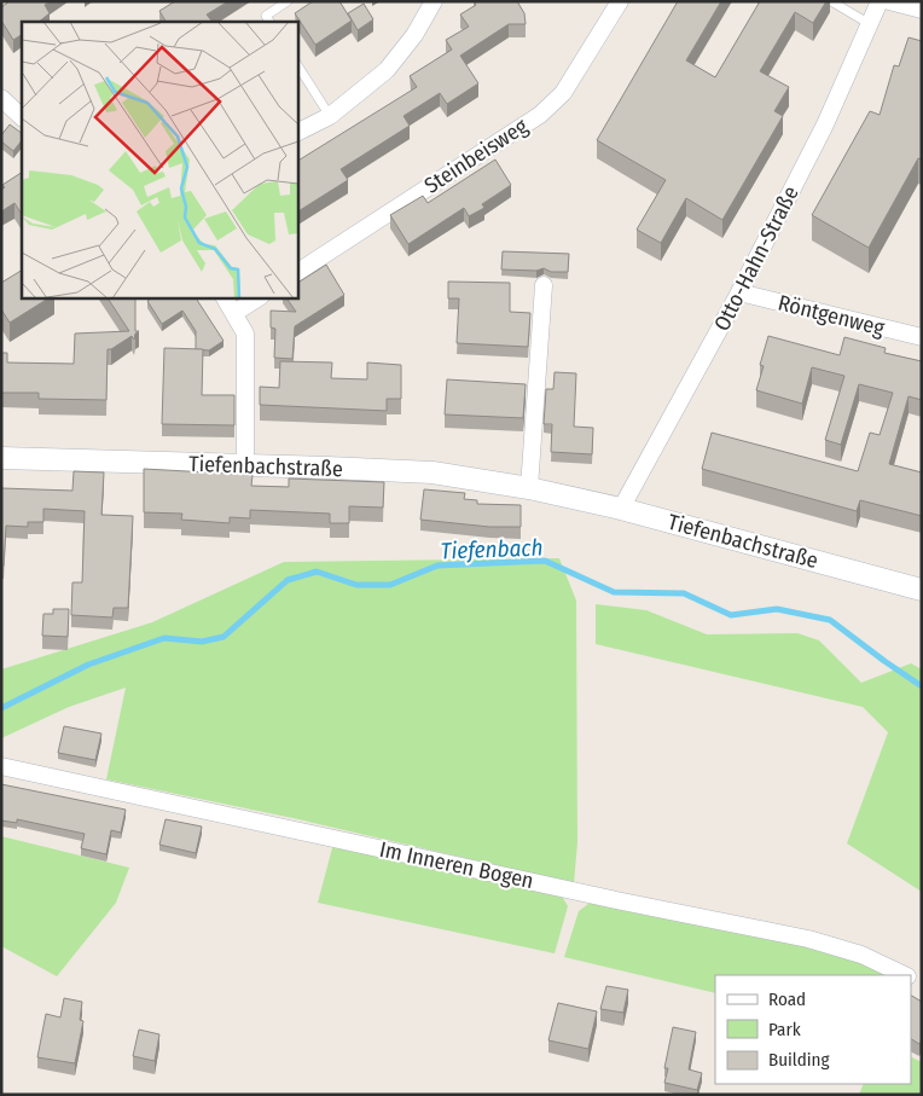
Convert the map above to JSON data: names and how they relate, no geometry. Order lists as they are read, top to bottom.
{
  "streets": {
    "street": [
      "Steinbeisweg",
      "Otto-Hahn-Straße",
      "Röntgenweg",
      "Tiefenbachstraße",
      "Im Inneren Bogen"
    ]
  },
  "crossings": [
    ["Otto-Hahn-Straße", "Röntgenweg"],
    ["Otto-Hahn-Straße", "Tiefenbachstraße"]
  ],
  "water": ["Tiefenbach"],
  "legend": ["Road", "Park", "Building"]
}
